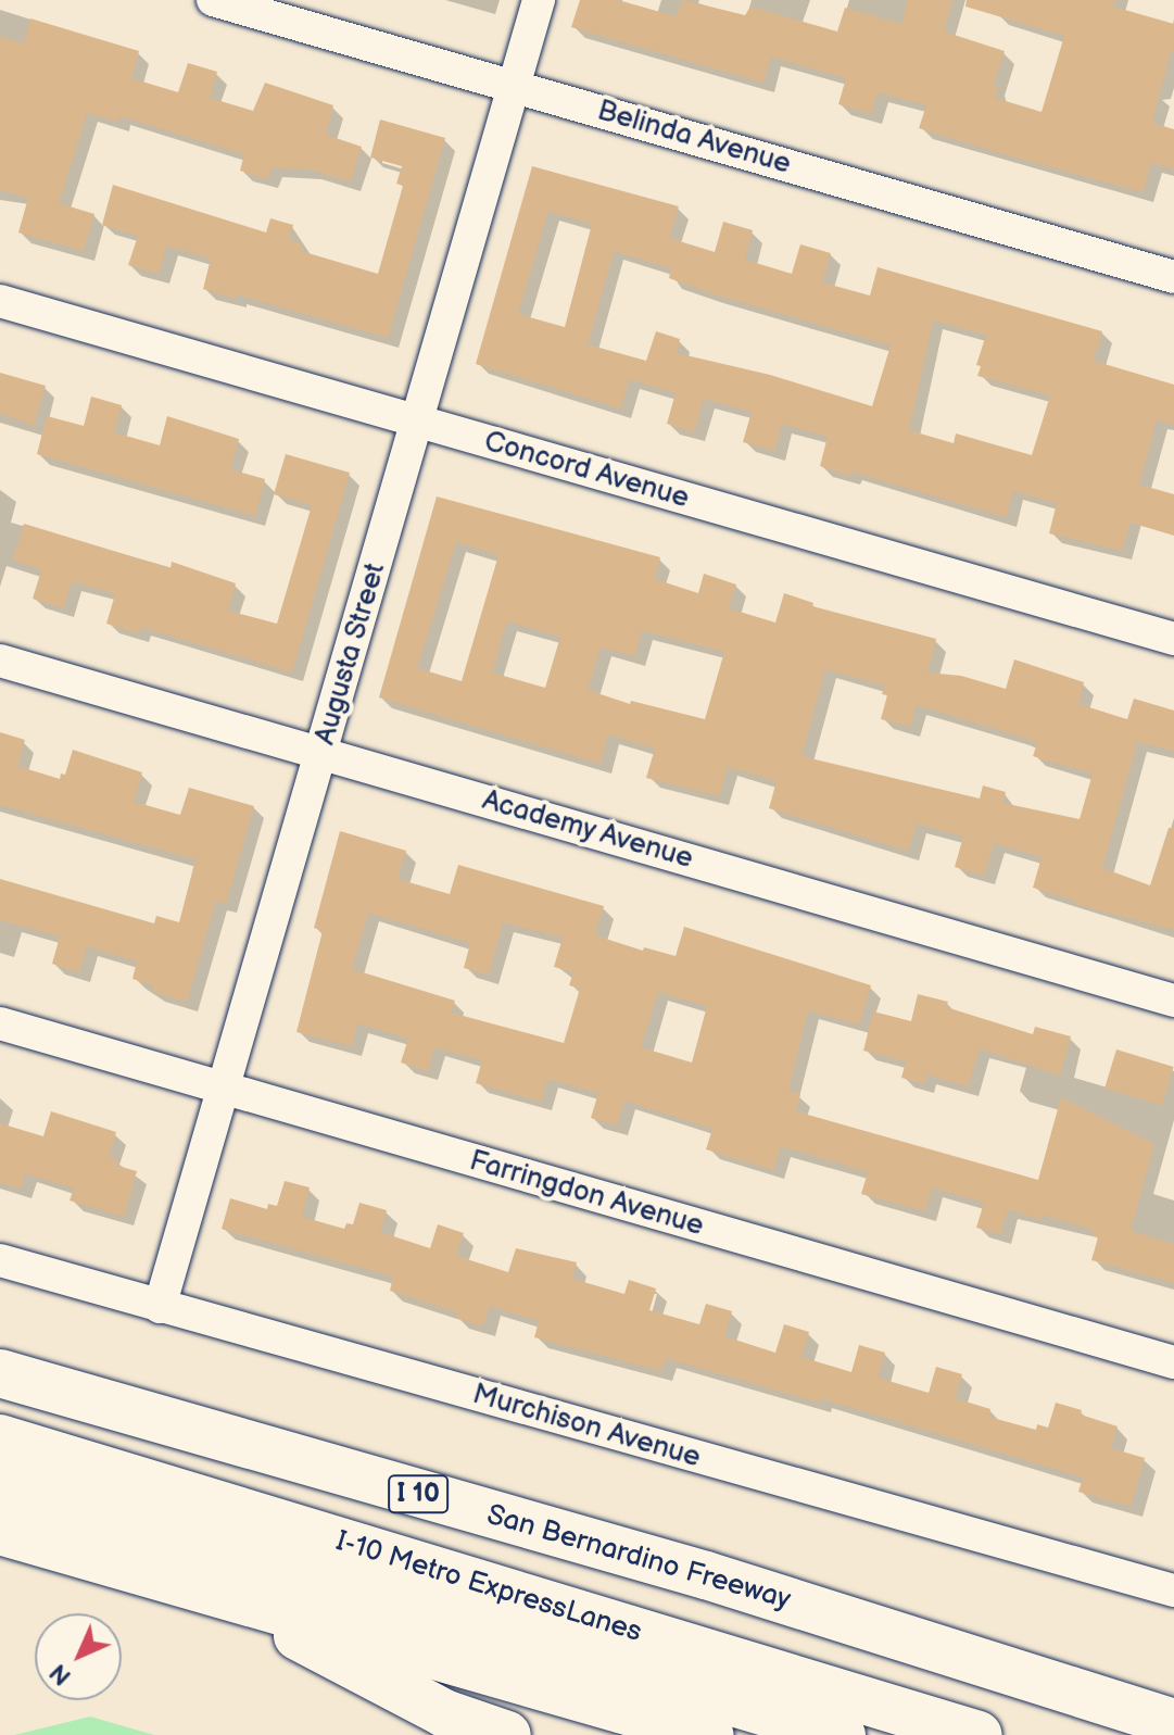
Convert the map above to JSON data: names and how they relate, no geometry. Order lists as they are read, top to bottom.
{
  "streets": {
    "highway": ["I 10", "San Bernardino Freeway", "I-10 Metro ExpressLanes"],
    "street": [
      "Belinda Avenue",
      "Concord Avenue",
      "Augusta Street",
      "Academy Avenue",
      "Farringdon Avenue",
      "Murchison Avenue"
    ]
  },
  "crossings": [
    ["Belinda Avenue", "Augusta Street"],
    ["Concord Avenue", "Augusta Street"],
    ["Augusta Street", "Academy Avenue"],
    ["Augusta Street", "Farringdon Avenue"],
    ["Augusta Street", "Murchison Avenue"]
  ],
  "north": "bottom left"
}
